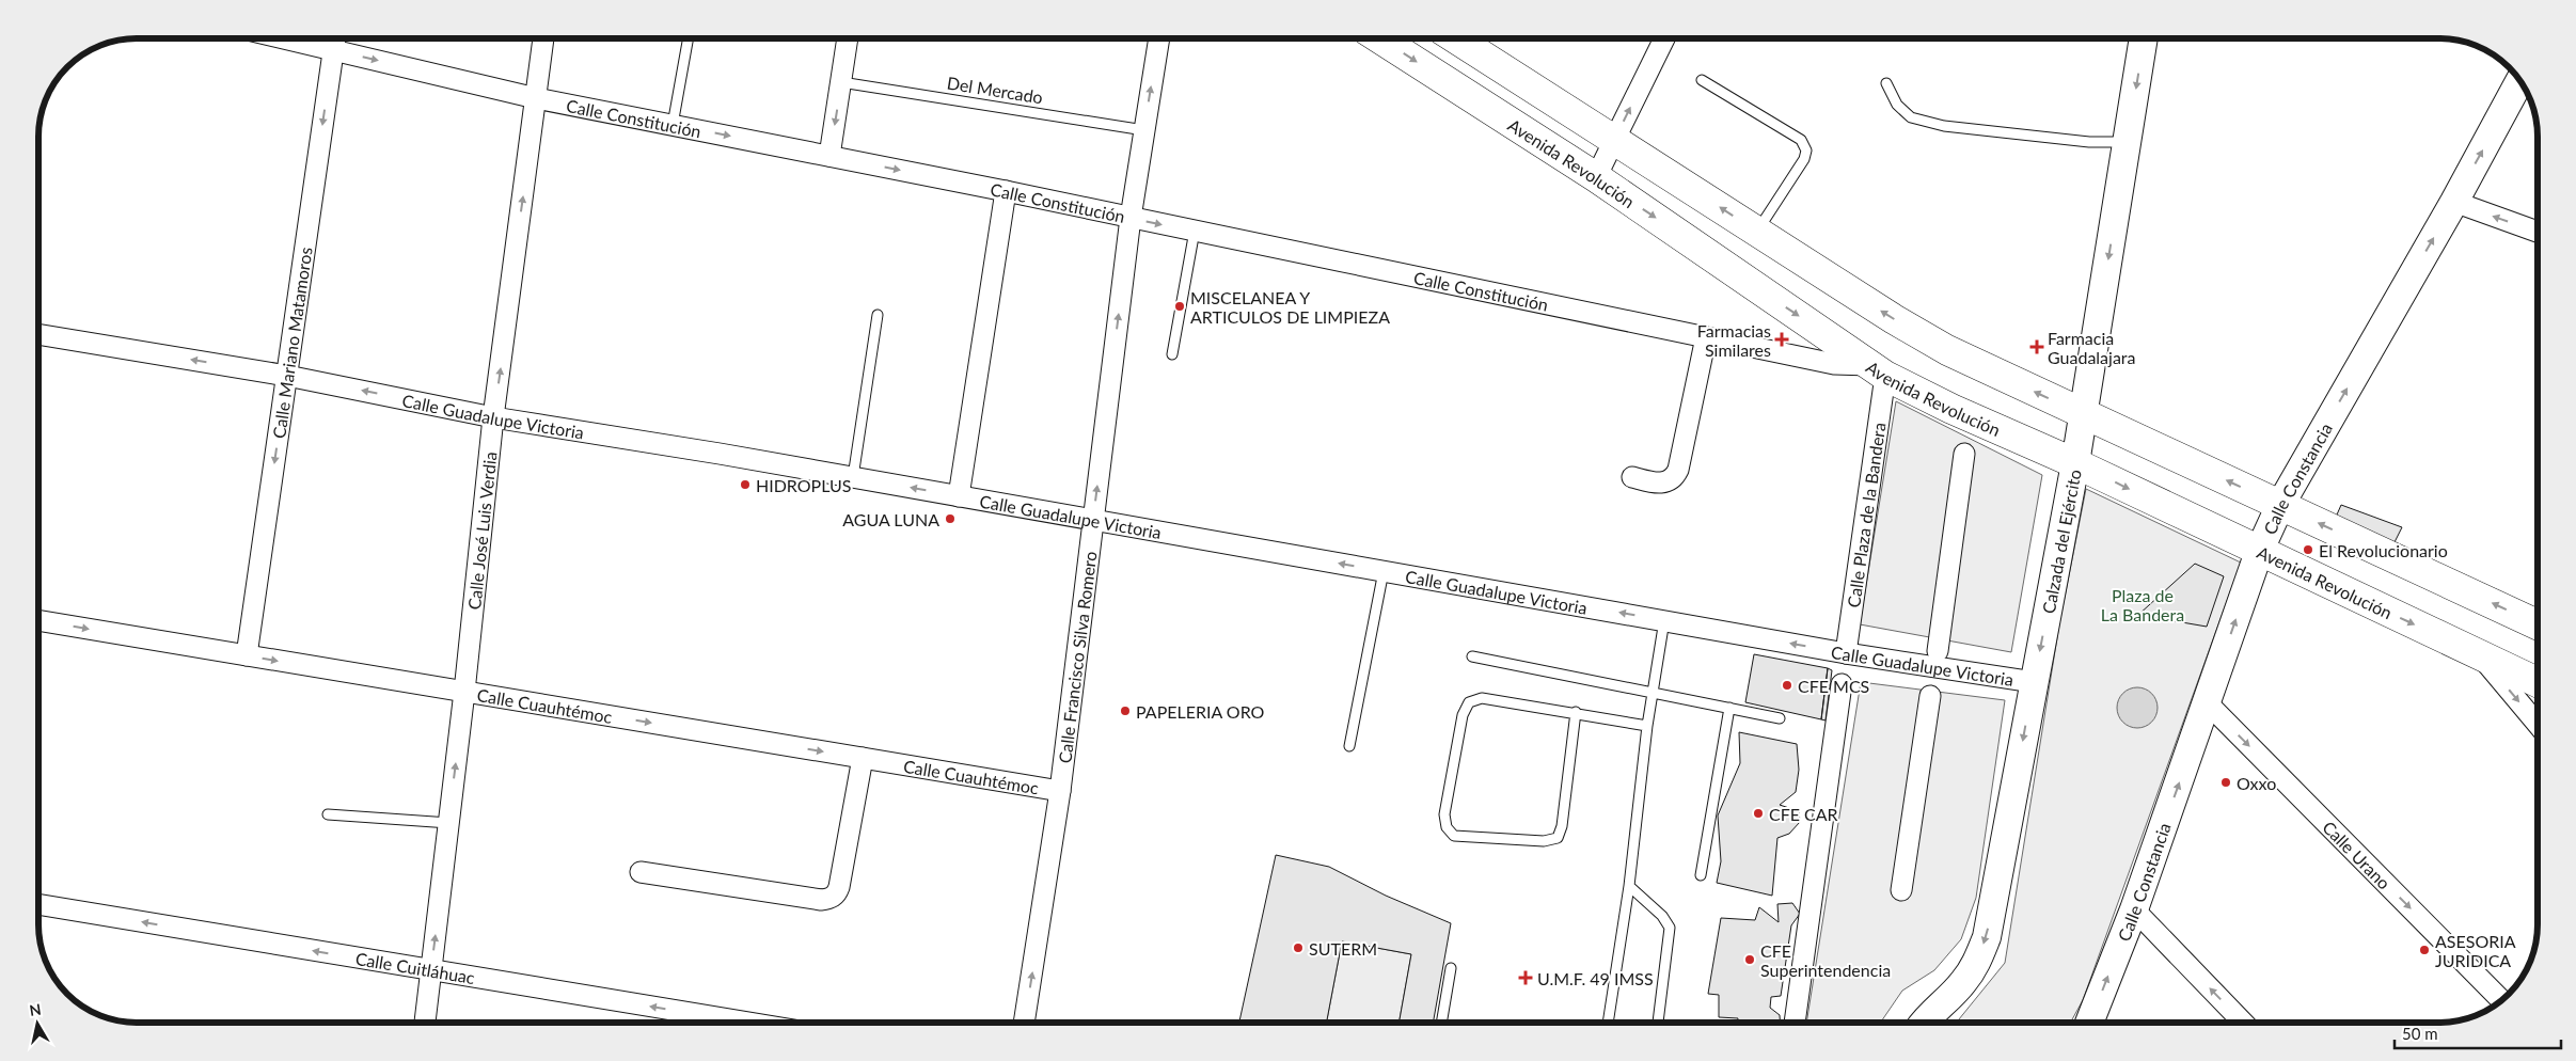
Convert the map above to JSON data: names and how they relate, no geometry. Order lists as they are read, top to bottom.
{
  "streets": {
    "main road": ["Avenida Revolución", "Calle Constancia", "Calzada del Ejército"],
    "street": [
      "Calle Constitución",
      "Calle Mariano Matamoros",
      "Calle Guadalupe Victoria",
      "Calle Plaza de la Bandera",
      "Calle José Luis Verdia",
      "Calle Francisco Silva Romero",
      "Calle Cuauhtémoc",
      "Calle Urano",
      "Calle Cuitláhuac"
    ],
    "lane": ["Del Mercado"]
  },
  "crossings": [
    ["Del Mercado", "Calle Francisco Silva Romero"],
    ["Calle Constitución", "Avenida Revolución"],
    ["Calle Constitución", "Calle Mariano Matamoros"],
    ["Calle Constitución", "Calle Guadalupe Victoria"],
    ["Calle Constitución", "Calle Plaza de la Bandera"],
    ["Calle Constitución", "Calle José Luis Verdia"],
    ["Calle Constitución", "Calle Francisco Silva Romero"],
    ["Avenida Revolución", "Calle Constancia"],
    ["Avenida Revolución", "Calle Plaza de la Bandera"],
    ["Avenida Revolución", "Calzada del Ejército"],
    ["Calle Mariano Matamoros", "Calle Guadalupe Victoria"],
    ["Calle Mariano Matamoros", "Calle Cuauhtémoc"],
    ["Calle Guadalupe Victoria", "Calle Plaza de la Bandera"],
    ["Calle Guadalupe Victoria", "Calle José Luis Verdia"],
    ["Calle Guadalupe Victoria", "Calzada del Ejército"],
    ["Calle Guadalupe Victoria", "Calle Francisco Silva Romero"],
    ["Calle Constancia", "Calle Urano"],
    ["Calle José Luis Verdia", "Calle Cuauhtémoc"],
    ["Calle José Luis Verdia", "Calle Cuitláhuac"],
    ["Calle Francisco Silva Romero", "Calle Cuauhtémoc"]
  ],
  "one_way": [
    "Calle Constitución",
    "Calle Mariano Matamoros",
    "Calle Guadalupe Victoria",
    "Calle Constancia",
    "Calle José Luis Verdia",
    "Calzada del Ejército",
    "Calle Francisco Silva Romero",
    "Calle Cuauhtémoc",
    "Calle Urano",
    "Calle Cuitláhuac"
  ],
  "parks": ["Plaza de La Bandera"],
  "places": {
    "other": [
      "MISCELANEA Y ARTICULOS DE LIMPIEZA",
      "HIDROPLUS",
      "AGUA LUNA",
      "El Revolucionario",
      "CFE MCS",
      "PAPELERIA ORO",
      "Oxxo",
      "CFE CAR",
      "SUTERM",
      "ASESORIA JURIDICA",
      "CFE Superintendencia"
    ],
    "health": ["Farmacias Similares", "Farmacia Guadalajara", "U.M.F. 49 IMSS"]
  },
  "scale_bar": "50 m",
  "north": "top"
}
